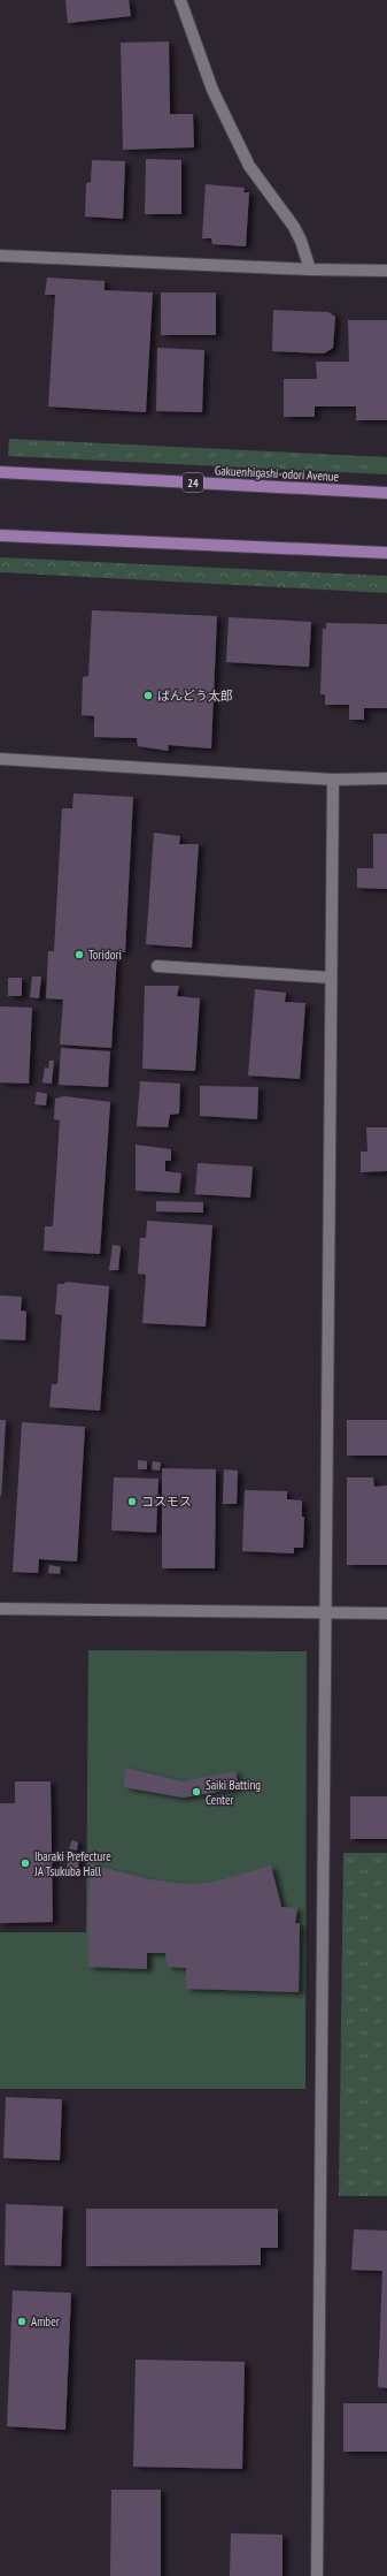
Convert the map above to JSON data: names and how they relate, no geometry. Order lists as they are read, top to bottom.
{
  "streets": {
    "main road": ["Gakuenhigashi-odori Avenue", "24"]
  },
  "places": [
    "ばんどう太郎",
    "Toridori",
    "コスモス",
    "Saiki Batting Center",
    "Ibaraki Prefecture JA Tsukuba Hall",
    "Amber"
  ]
}
